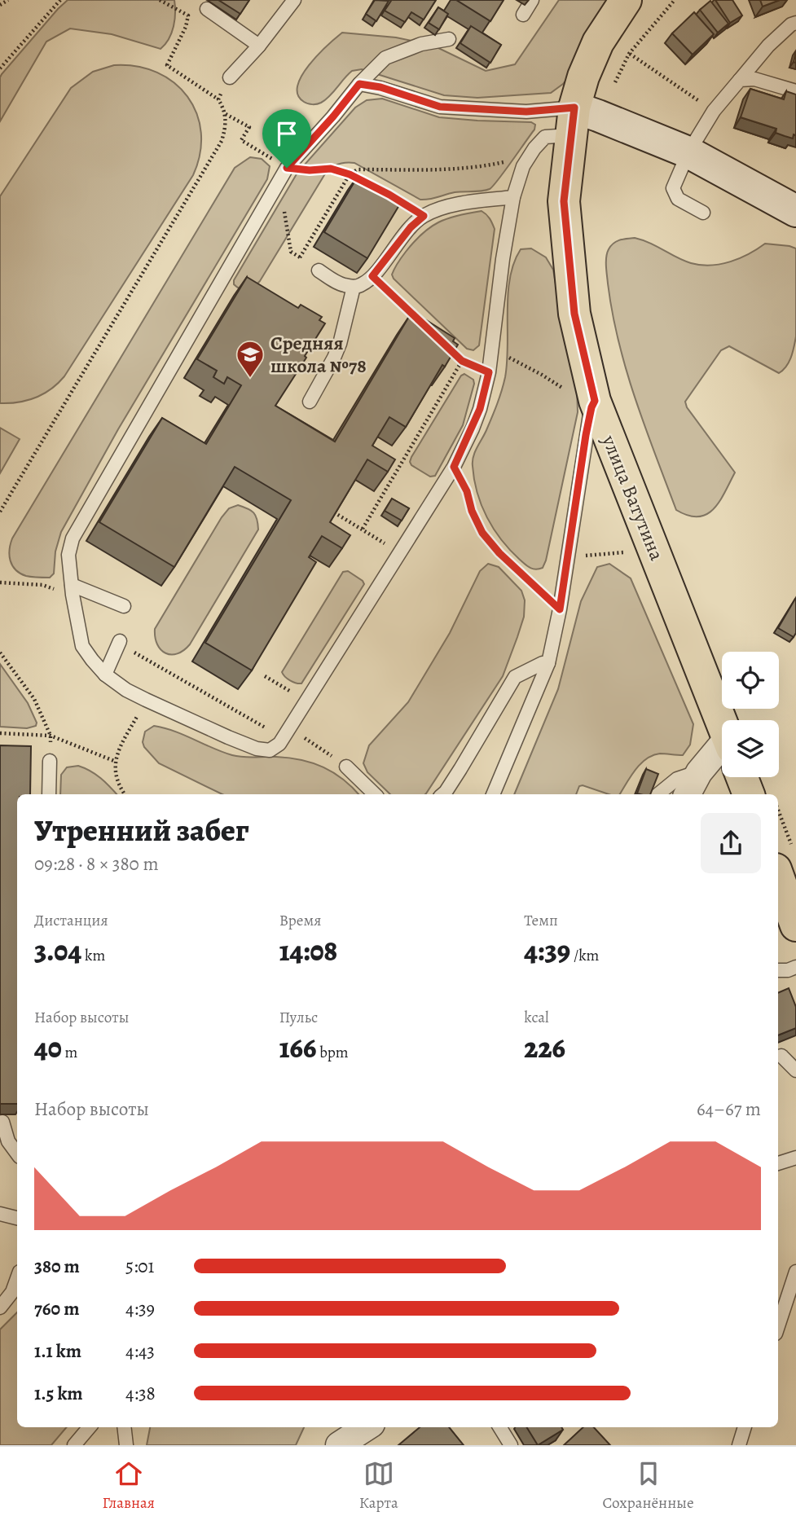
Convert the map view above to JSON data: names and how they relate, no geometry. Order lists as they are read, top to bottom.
{
  "streets": {
    "main road": ["улица Ватутина"]
  },
  "places": {
    "school or university": ["Средняя школа №78"]
  },
  "page": {
    "heading": ["Утренний забег", "09:28 · 8 × 380 m"],
    "stats": [
      ["Дистанция", "3.04 km"],
      ["Время", "14:08"],
      ["Темп", "4:39 /km"],
      ["Набор высоты", "40 m"],
      ["Пульс", "166 bpm"],
      ["kcal", "226"]
    ],
    "chart": ["Набор высоты", "64–67 m"],
    "list": [
      {
        "name": "380 m",
        "note": "5:01"
      },
      {
        "name": "760 m",
        "note": "4:39"
      },
      {
        "name": "1.1 km",
        "note": "4:43"
      },
      {
        "name": "1.5 km",
        "note": "4:38"
      }
    ],
    "tabs": ["Главная", "Карта", "Сохранённые"]
  }
}
